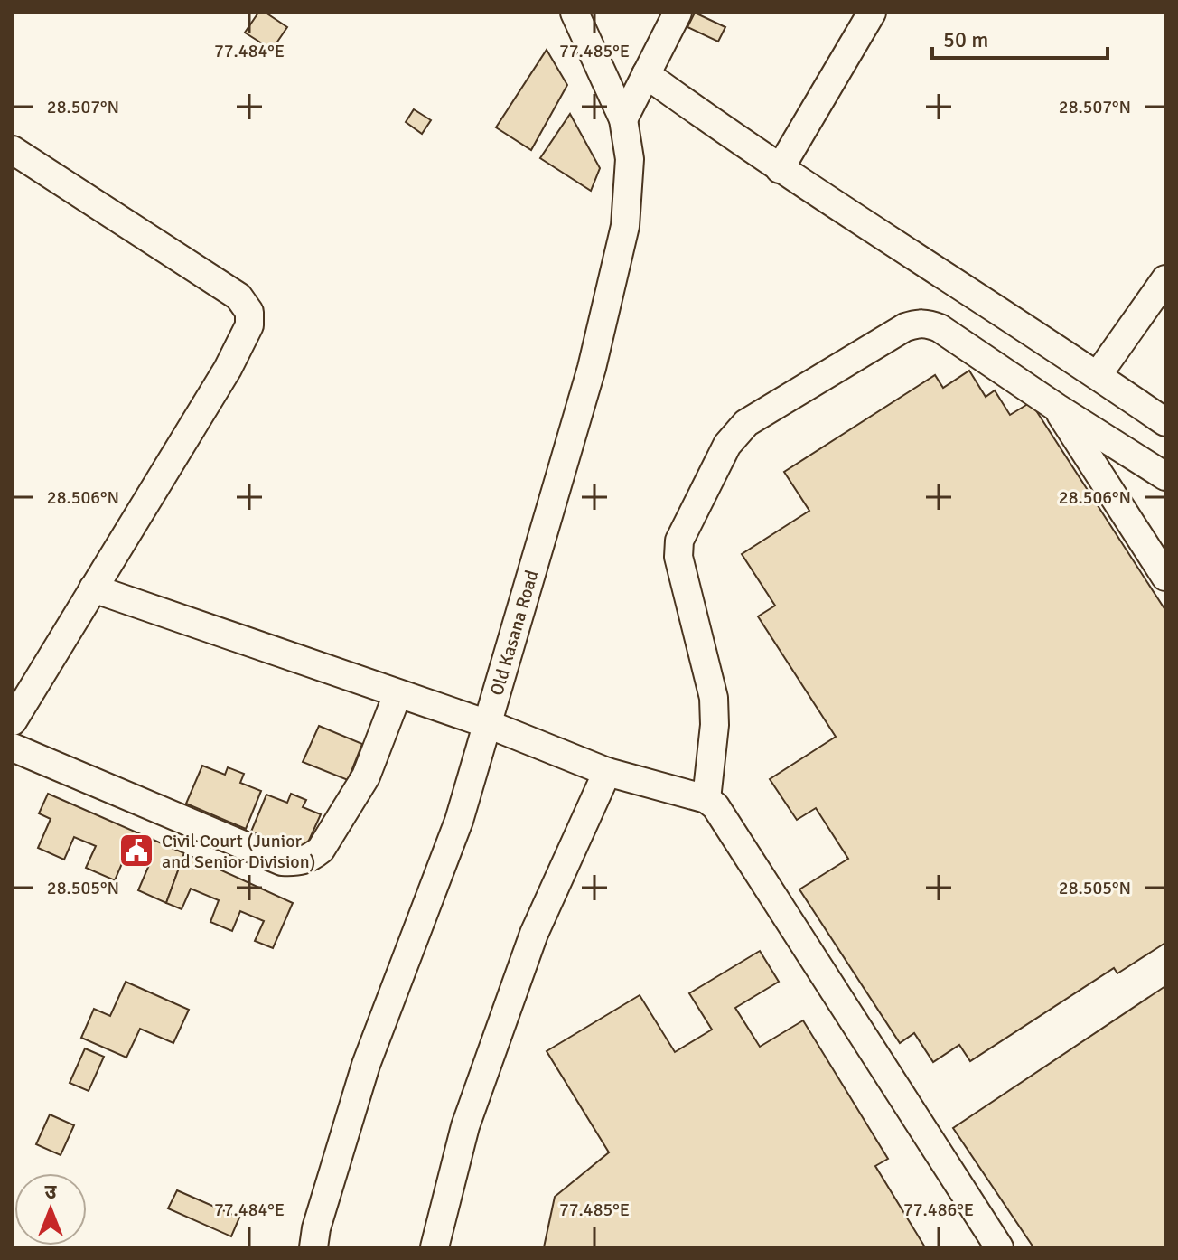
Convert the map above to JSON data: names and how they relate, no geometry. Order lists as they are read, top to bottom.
{
  "streets": {
    "street": ["Old Kasana Road"]
  },
  "places": {
    "public building": ["Civil Court (Junior and Senior Division)"]
  },
  "scale_bar": "50 m",
  "north": "top",
  "coordinates": [
    "77.484°E",
    "77.485°E",
    "28.507°N",
    "28.506°N",
    "28.505°N",
    "77.486°E"
  ]
}
